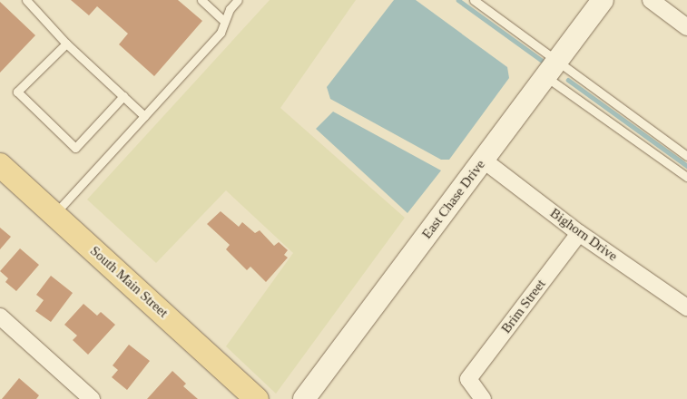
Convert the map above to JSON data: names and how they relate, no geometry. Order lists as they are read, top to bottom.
{
  "streets": {
    "main road": ["South Main Street"],
    "street": ["East Chase Drive", "Bighorn Drive", "Brim Street"]
  },
  "crossings": [
    ["East Chase Drive", "Bighorn Drive"],
    ["Bighorn Drive", "Brim Street"]
  ]
}
